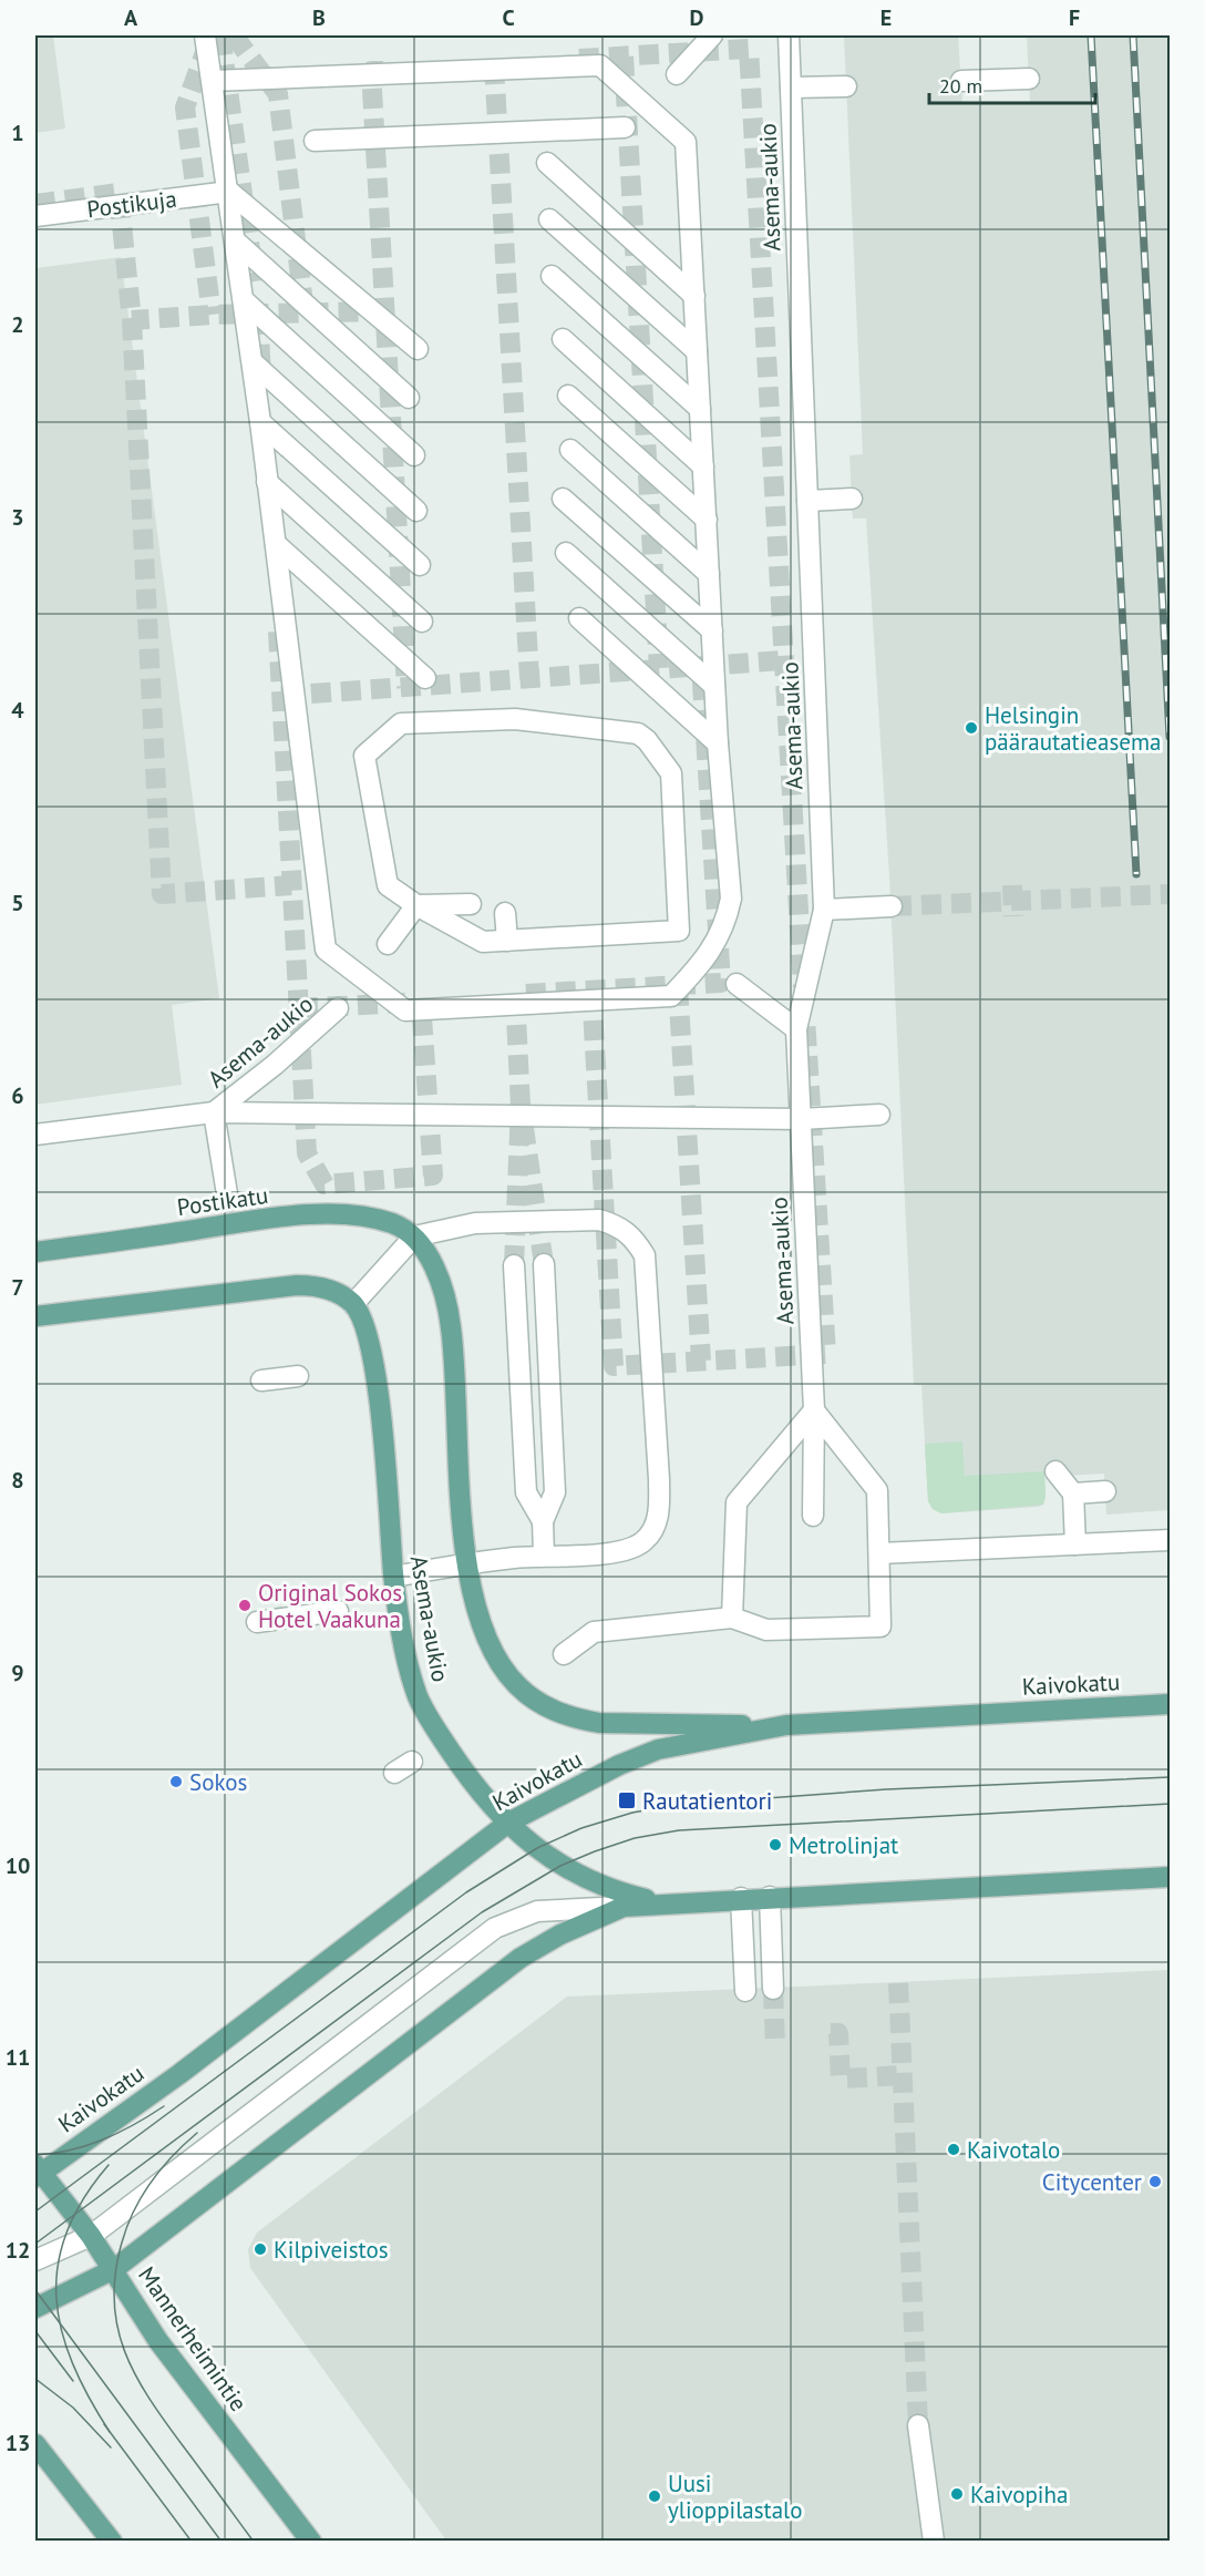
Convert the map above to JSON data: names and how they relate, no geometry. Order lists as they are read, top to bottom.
{
  "streets": {
    "main road": [
      "Asema-aukio",
      "Postikatu",
      "Kaivokatu",
      "Mannerheimintie"
    ],
    "street": ["Postikuja"]
  },
  "crossings": [
    ["Asema-aukio", "Postikatu"],
    ["Asema-aukio", "Kaivokatu"],
    ["Kaivokatu", "Mannerheimintie"]
  ],
  "places": {
    "other": [
      "Helsingin päärautatieasema",
      "Original Sokos Hotel Vaakuna",
      "Sokos",
      "Metrolinjat",
      "Kaivotalo",
      "Citycenter",
      "Kilpiveistos",
      "Kaivopiha",
      "Uusi ylioppilastalo"
    ],
    "transit": ["Rautatientori"]
  },
  "scale_bar": "20 m",
  "grid": {
    "columns": [
      "A",
      "B",
      "C",
      "D",
      "E",
      "F"
    ],
    "rows": [
      "1",
      "2",
      "3",
      "4",
      "5",
      "6",
      "7",
      "8",
      "9",
      "10",
      "11",
      "12",
      "13"
    ]
  }
}
